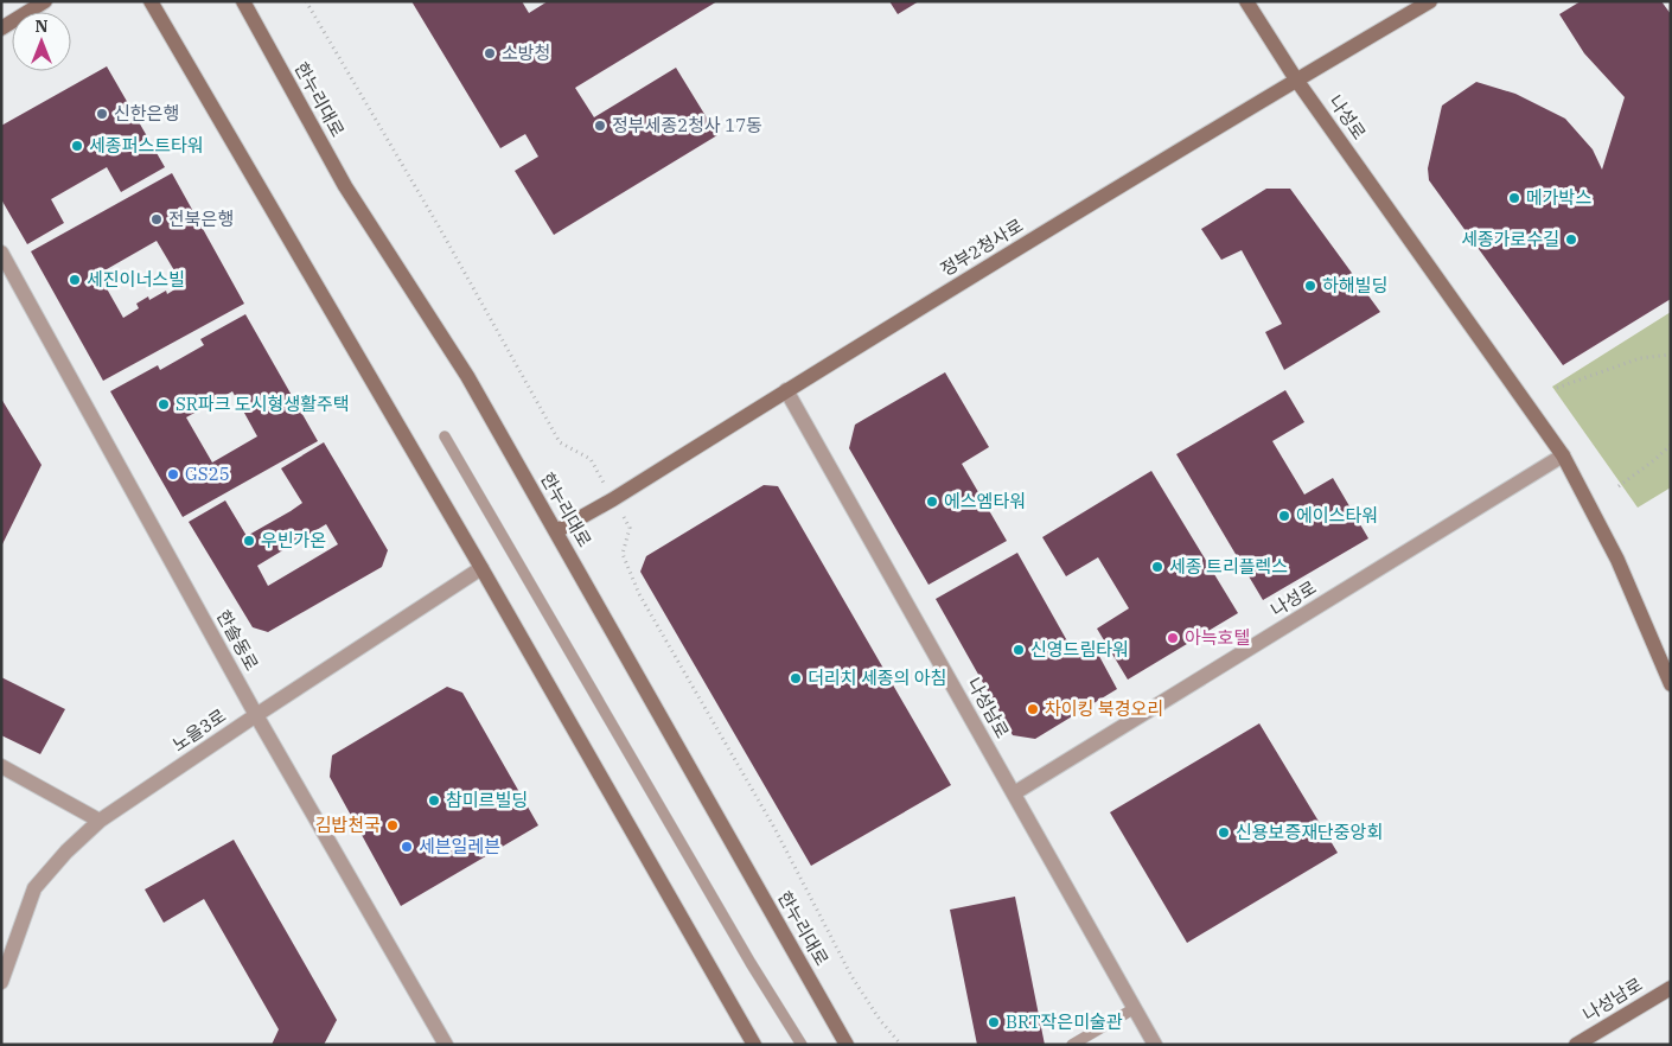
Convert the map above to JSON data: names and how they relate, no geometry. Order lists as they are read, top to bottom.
{
  "streets": {
    "street": [
      "한누리대로",
      "나성로",
      "정부2청사로",
      "한솔동로",
      "나성남로",
      "노을3로"
    ]
  },
  "crossings": [
    ["한누리대로", "정부2청사로"],
    ["나성로", "정부2청사로"],
    ["나성로", "나성남로"],
    ["정부2청사로", "나성남로"],
    ["한솔동로", "노을3로"]
  ],
  "places": [
    "소방청",
    "신한은행",
    "정부세종2청사 17동",
    "세종퍼스트타워",
    "메가박스",
    "전북은행",
    "세종가로수길",
    "세진이너스빌",
    "하해빌딩",
    "SR파크 도시형생활주택",
    "GS25",
    "에스엠타워",
    "에이스타워",
    "우빈가온",
    "세종 트리플렉스",
    "아늑호텔",
    "신영드림타워",
    "더리치 세종의 아침",
    "차이킹 북경오리",
    "참미르빌딩",
    "김밥천국",
    "신용보증재단중앙회",
    "세븐일레븐",
    "BRT작은미술관"
  ],
  "north": "top"
}
